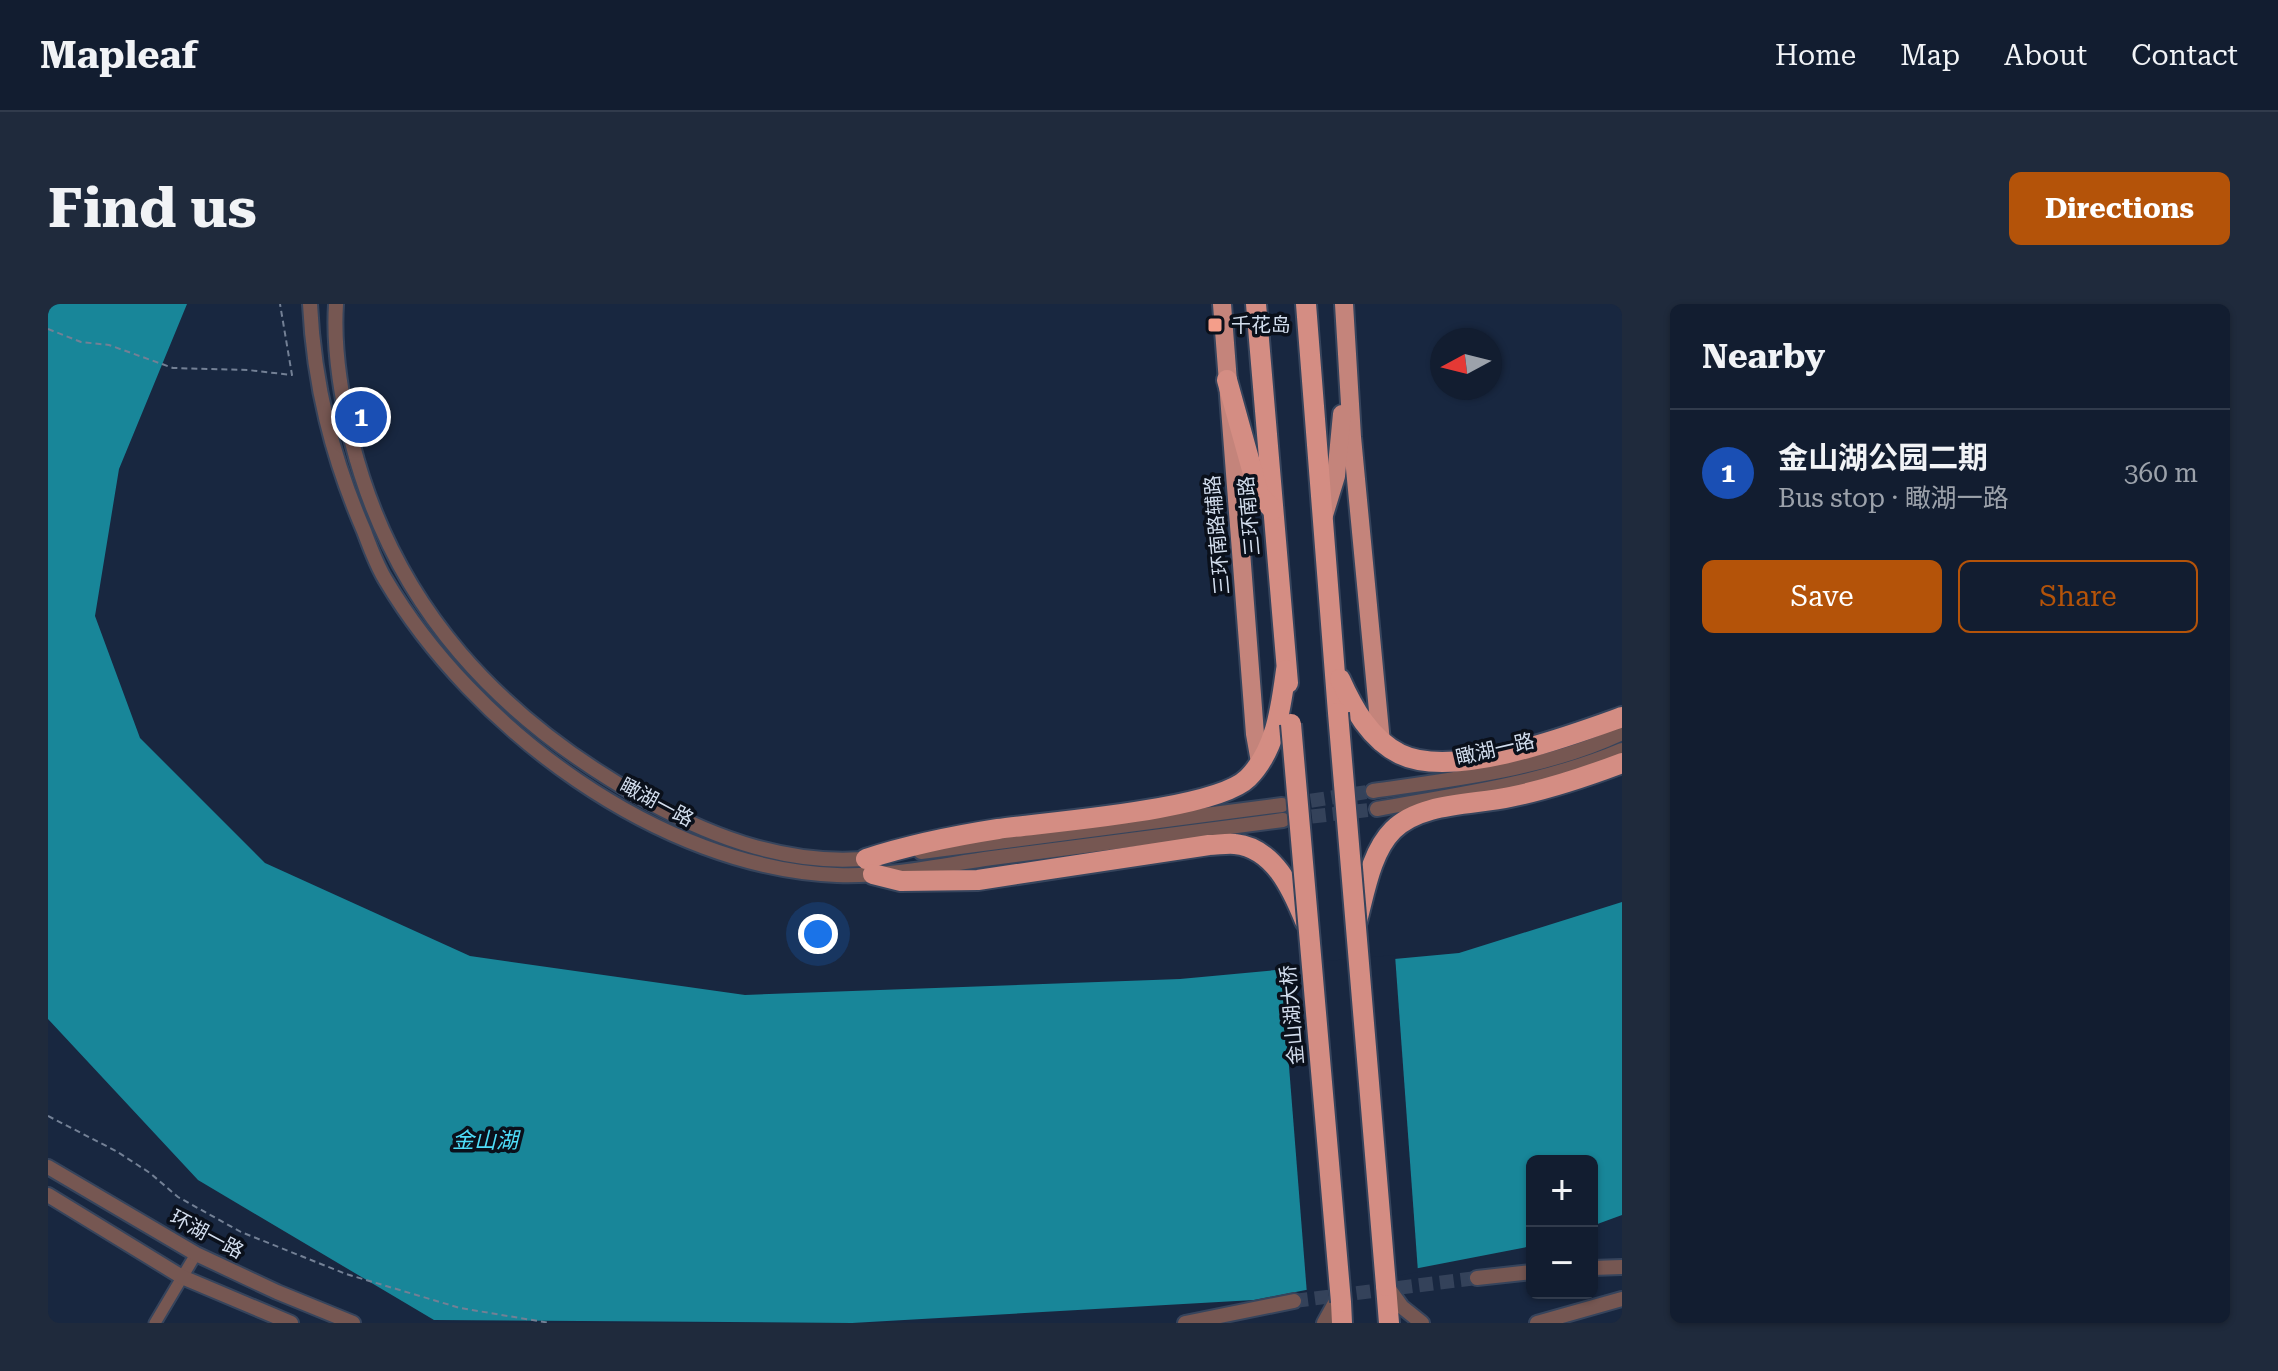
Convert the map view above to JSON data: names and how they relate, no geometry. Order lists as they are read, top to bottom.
{
  "streets": {
    "highway": ["三环南路", "金山湖大桥"],
    "main road": ["三环南路辅路"],
    "street": ["瞰湖一路", "环湖一路"]
  },
  "crossings": [
    ["三环南路", "金山湖大桥"]
  ],
  "water": ["金山湖"],
  "places": {
    "transit": ["千花岛"]
  },
  "north": "left",
  "page": {
    "header": "Mapleaf",
    "nav": [
      "Home",
      "Map",
      "About",
      "Contact"
    ],
    "buttons": [
      "Directions",
      ["Save", "Share"]
    ],
    "title": "Find us",
    "heading": "Nearby",
    "pins": "1",
    "list": [
      {
        "mark": "1",
        "name": "金山湖公园二期",
        "note": "Bus stop · 瞰湖一路",
        "value": "360 m"
      }
    ],
    "map_buttons": ["+", "−"]
  }
}
